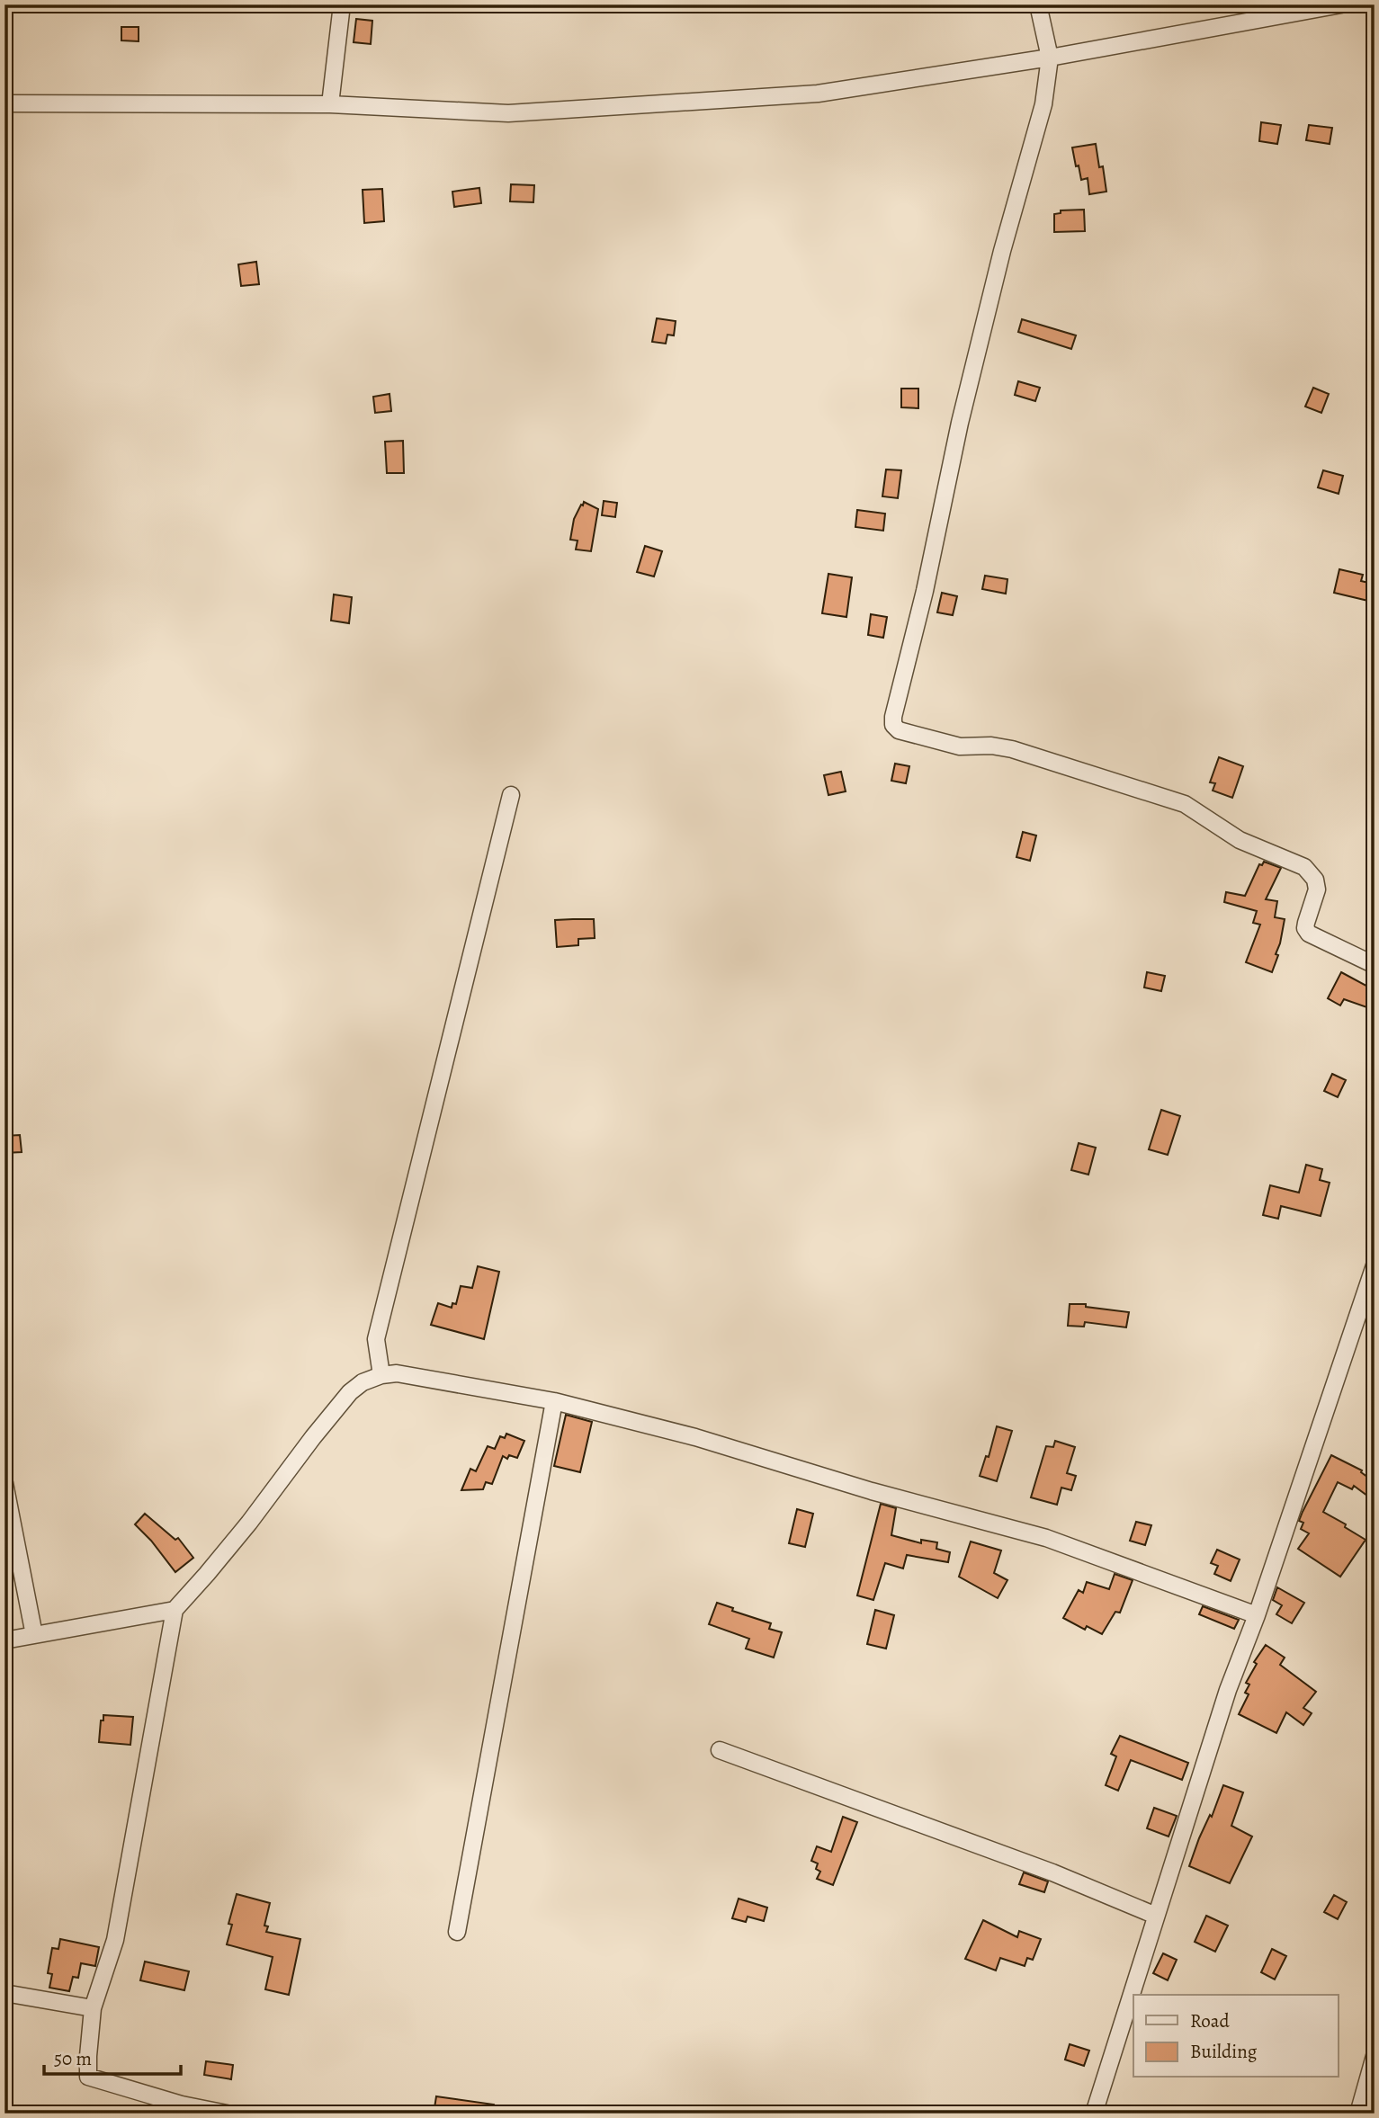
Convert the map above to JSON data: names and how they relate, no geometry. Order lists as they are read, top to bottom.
{
  "legend": ["Road", "Building"],
  "scale_bar": "50 m"
}
